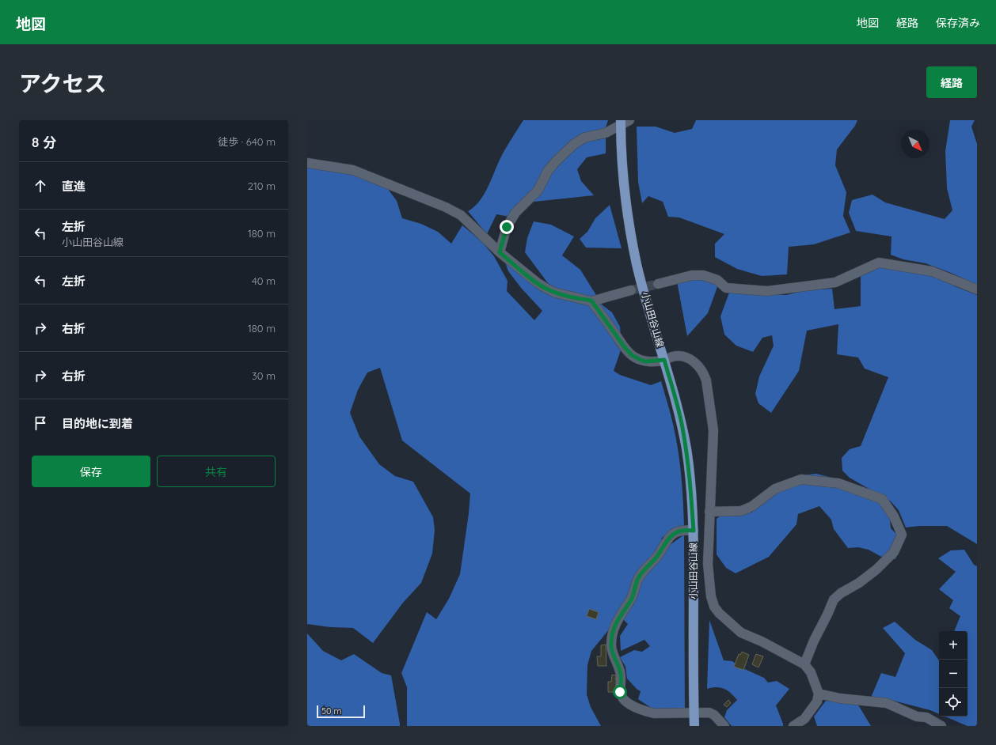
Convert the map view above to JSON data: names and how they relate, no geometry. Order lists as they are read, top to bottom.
{
  "streets": {
    "main road": ["小山田谷山線"]
  },
  "scale_bar": "50 m",
  "north": "bottom right",
  "page": {
    "header": "地図",
    "nav": ["地図", "経路", "保存済み"],
    "title": "アクセス",
    "buttons": [
      "経路",
      ["保存", "共有"]
    ],
    "heading": ["8 分", "徒歩 · 640 m"],
    "list": [
      ["直進", "210 m"],
      ["左折", "小山田谷山線", "180 m"],
      ["左折", "40 m"],
      ["右折", "180 m"],
      ["右折", "30 m"],
      "目的地に到着"
    ],
    "map_buttons": ["+", "−"],
    "scale": "50 m"
  }
}
